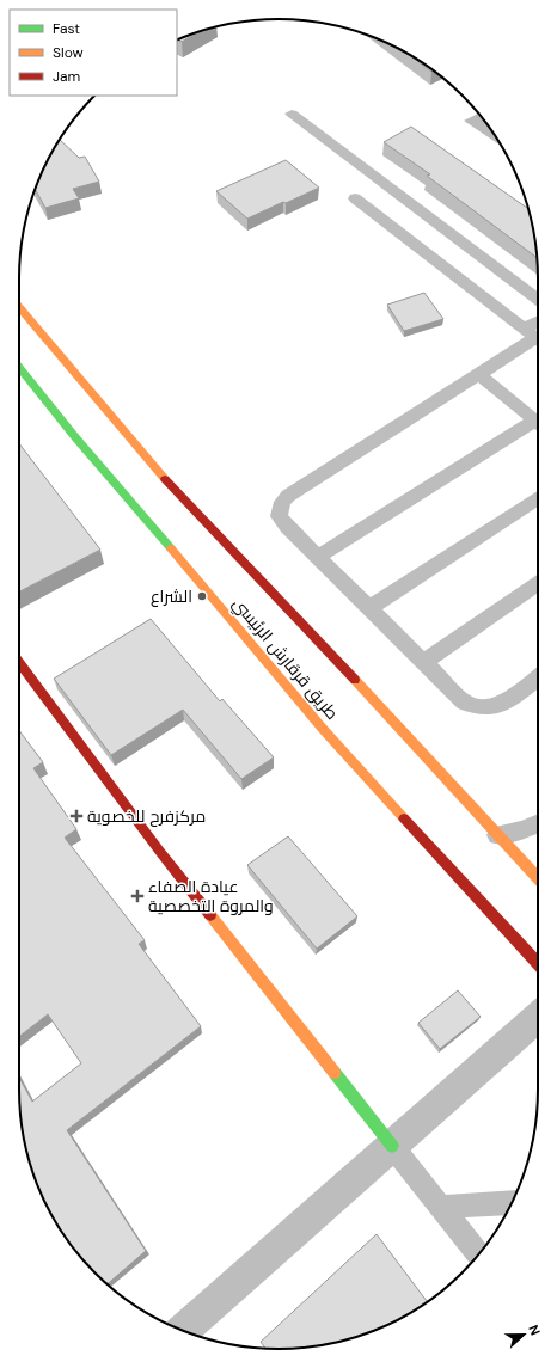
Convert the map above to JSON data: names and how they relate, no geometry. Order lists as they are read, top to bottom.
{
  "streets": {
    "main road": ["طريق قرقارش الرئيسي"]
  },
  "places": {
    "other": ["الشراع"],
    "health": ["مركزفرح للخصوية", "عيادة الصفاء والمروة التخصصية"]
  },
  "legend": ["Fast", "Slow", "Jam"],
  "north": "right"
}
